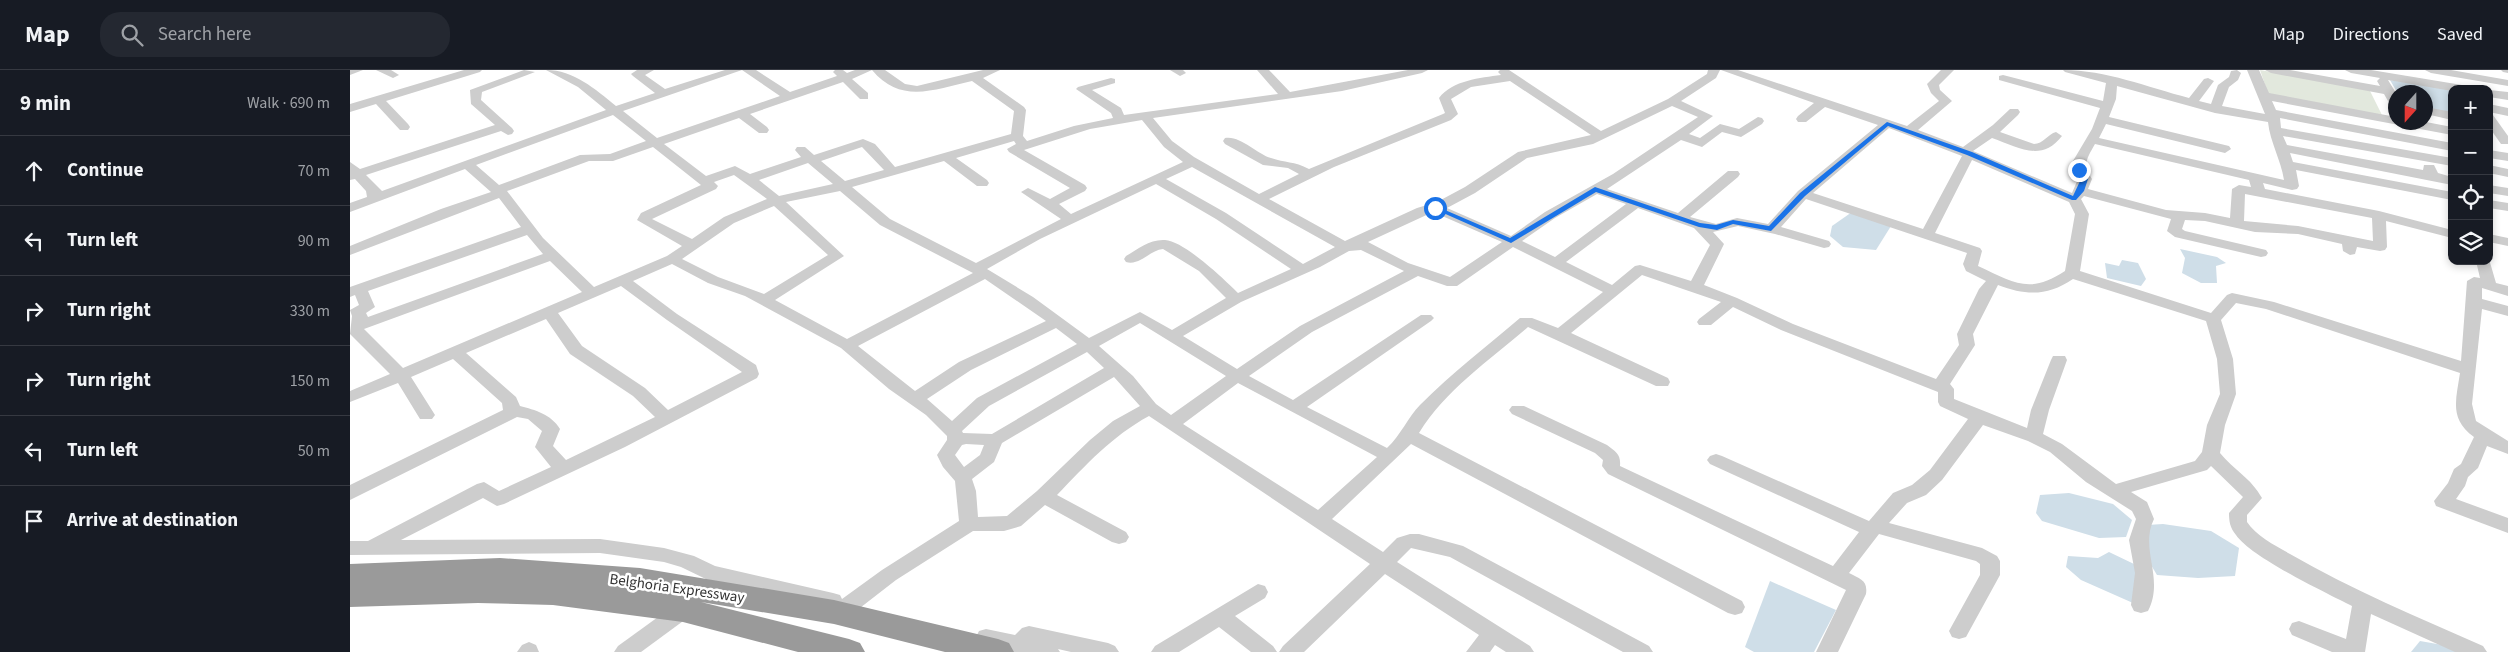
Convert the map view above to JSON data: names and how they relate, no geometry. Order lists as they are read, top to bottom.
{
  "streets": {
    "highway": ["Belghoria Expressway"]
  },
  "north": "bottom",
  "page": {
    "header": "Map",
    "search": "Search here",
    "nav": ["Map", "Directions", "Saved"],
    "heading": ["9 min", "Walk · 690 m"],
    "map_buttons": ["+", "−"],
    "list": [
      ["Continue", "70 m"],
      ["Turn left", "90 m"],
      ["Turn right", "330 m"],
      ["Turn right", "150 m"],
      ["Turn left", "50 m"],
      "Arrive at destination"
    ]
  }
}
